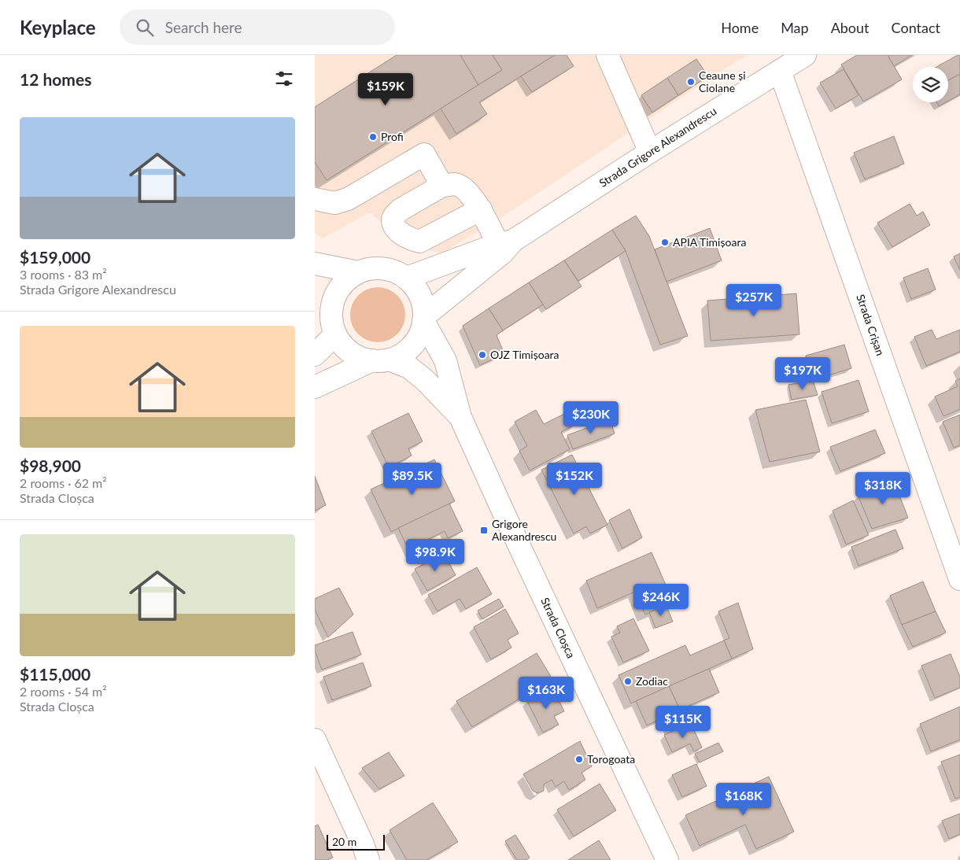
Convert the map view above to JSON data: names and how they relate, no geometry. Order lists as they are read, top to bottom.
{
  "streets": {
    "street": ["Strada Grigore Alexandrescu", "Strada Crișan", "Strada Cloșca"]
  },
  "crossings": [
    ["Strada Grigore Alexandrescu", "Strada Crișan"],
    ["Strada Grigore Alexandrescu", "Strada Cloșca"]
  ],
  "places": {
    "other": [
      "Ceaune și Ciolane",
      "Profi",
      "APIA Timișoara",
      "OJZ Timișoara",
      "Zodiac",
      "Torogoata"
    ],
    "transit": ["Grigore Alexandrescu"]
  },
  "scale_bar": "20 m",
  "page": {
    "header": "Keyplace",
    "search": "Search here",
    "nav": [
      "Home",
      "Map",
      "About",
      "Contact"
    ],
    "heading": "12 homes",
    "price": [
      "$159K",
      "$257K",
      "$197K",
      "$230K",
      "$89.5K",
      "$152K",
      "$318K",
      "$98.9K",
      "$246K",
      "$163K",
      "$115K",
      "$168K"
    ],
    "list": [
      {
        "name": "$159,000",
        "note": "3 rooms · 83 m² · Strada Grigore Alexandrescu"
      },
      {
        "name": "$98,900",
        "note": "2 rooms · 62 m² · Strada Cloșca"
      },
      {
        "name": "$115,000",
        "note": "2 rooms · 54 m² · Strada Cloșca"
      }
    ],
    "scale": "20 m"
  }
}
